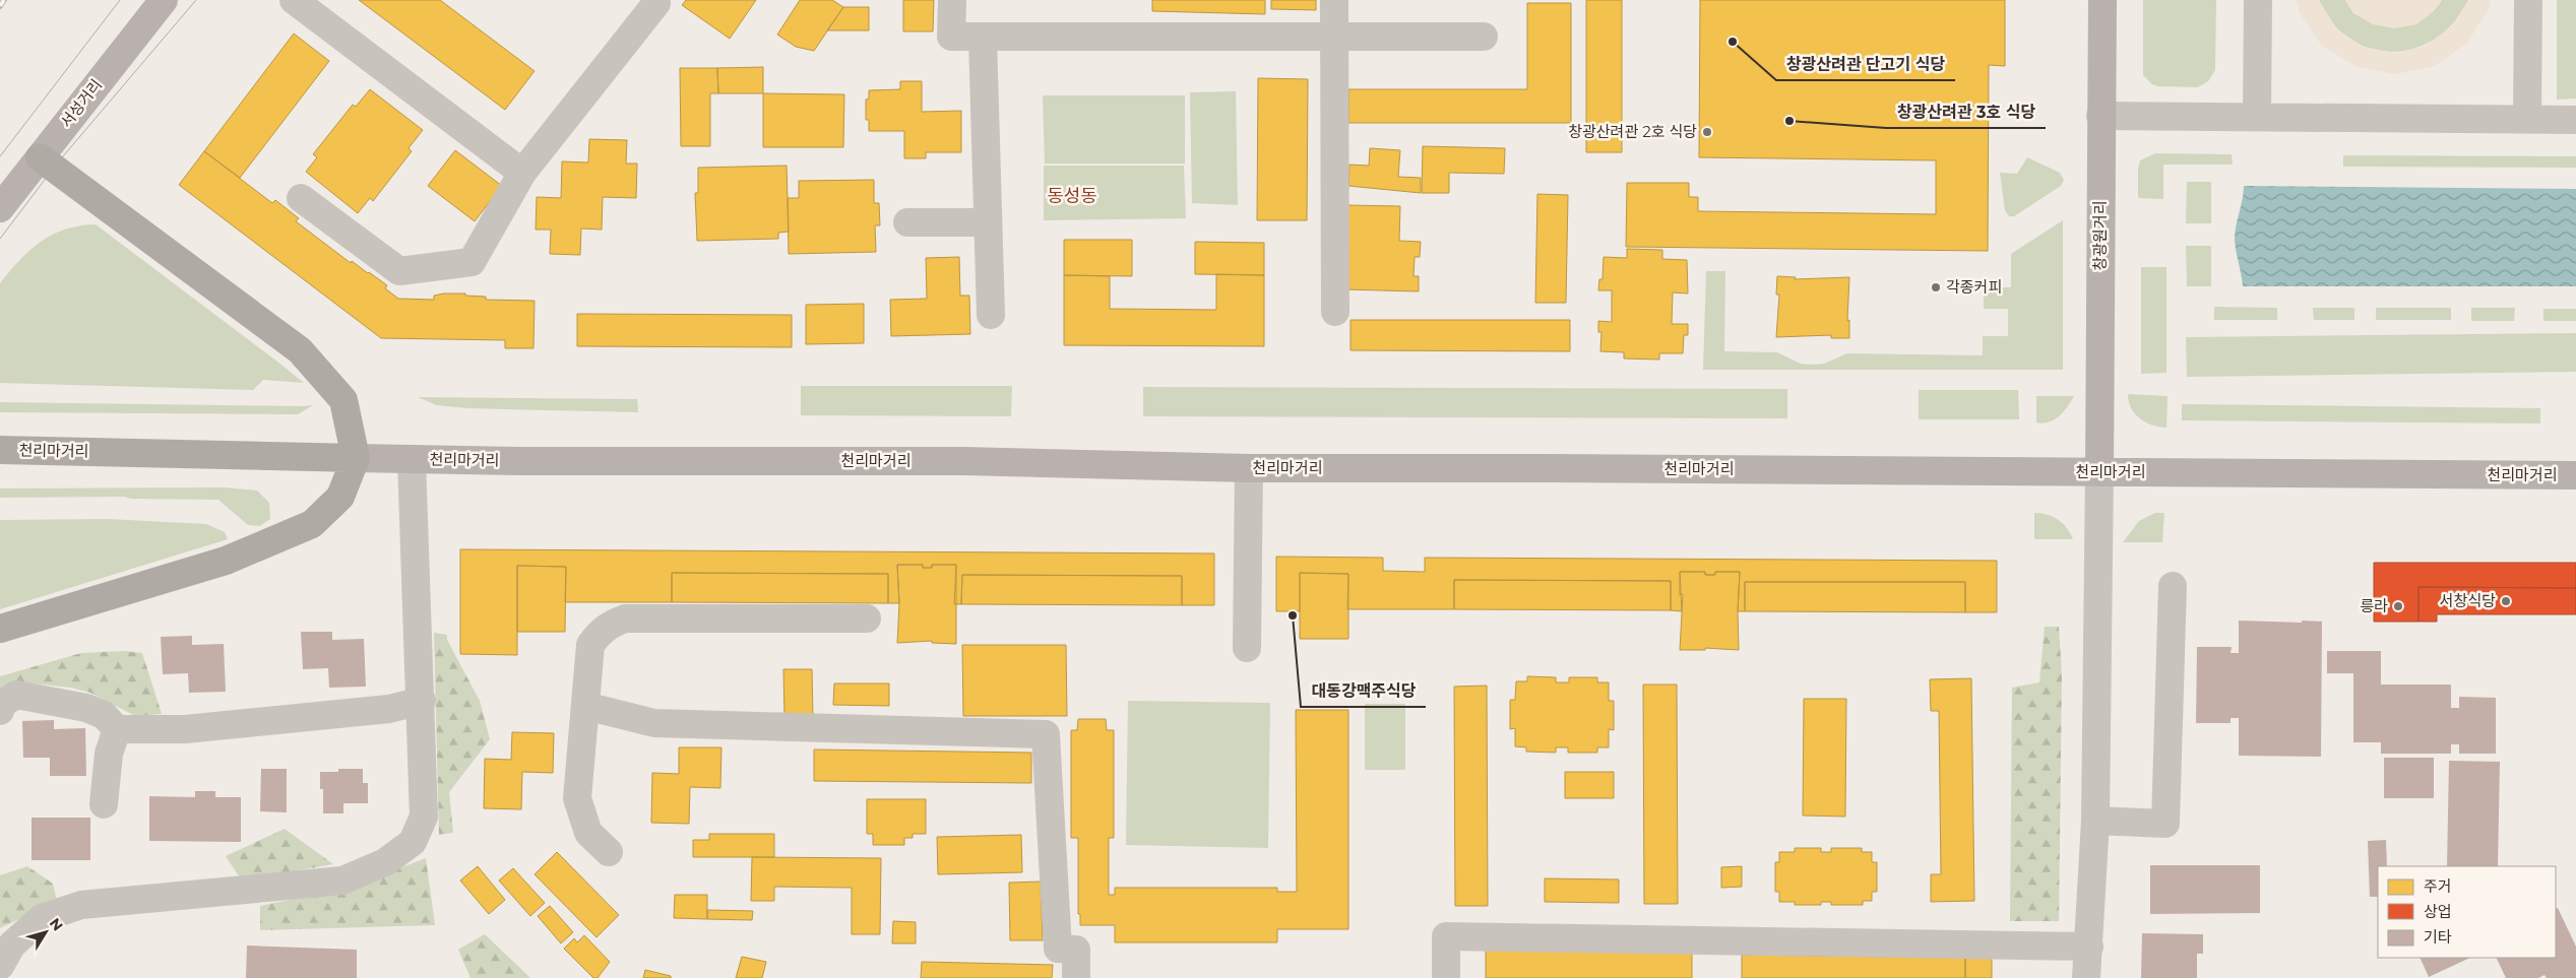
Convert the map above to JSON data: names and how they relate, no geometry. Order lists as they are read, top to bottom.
{
  "streets": {
    "highway": ["천리마거리"],
    "main road": ["서성거리", "창광원거리"]
  },
  "crossings": [
    ["창광원거리", "천리마거리"]
  ],
  "districts": ["동성동"],
  "places": [
    "창광산려관 단고기 식당",
    "창광산려관 3호 식당",
    "창광산려관 2호 식당",
    "각종커피",
    "서창식당",
    "릉라",
    "대동강맥주식당"
  ],
  "legend": ["주거", "상업", "기타"],
  "north": "top right"
}
